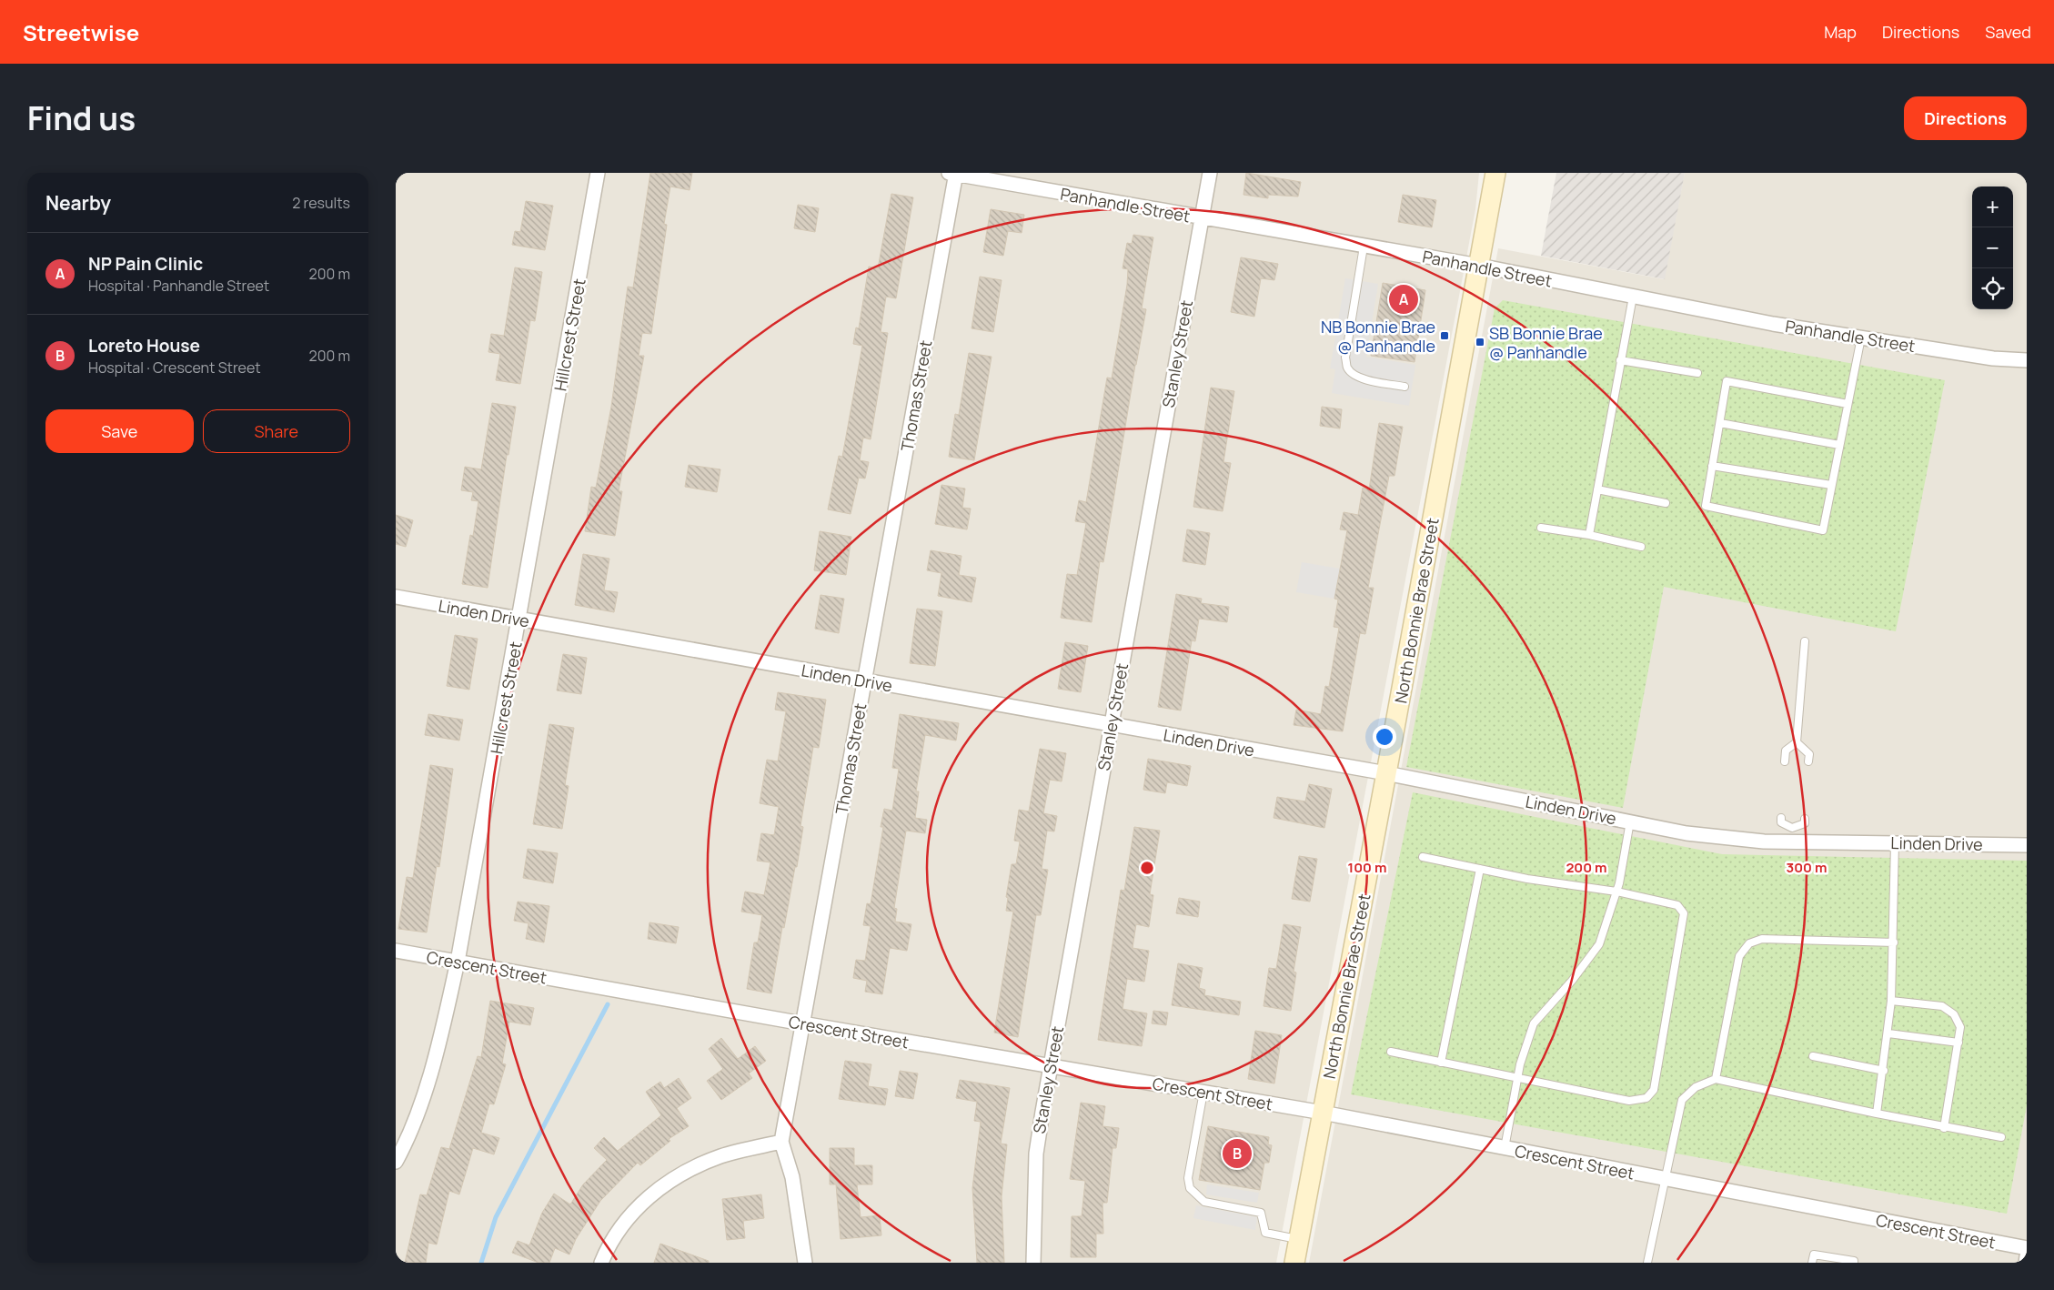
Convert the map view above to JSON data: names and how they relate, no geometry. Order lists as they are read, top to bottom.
{
  "streets": {
    "main road": ["North Bonnie Brae Street"],
    "street": [
      "Panhandle Street",
      "Hillcrest Street",
      "Stanley Street",
      "Thomas Street",
      "Linden Drive",
      "Crescent Street"
    ]
  },
  "crossings": [
    ["Panhandle Street", "Stanley Street"],
    ["Panhandle Street", "Thomas Street"],
    ["Panhandle Street", "North Bonnie Brae Street"],
    ["Hillcrest Street", "Linden Drive"],
    ["Hillcrest Street", "Crescent Street"],
    ["Stanley Street", "Linden Drive"],
    ["Stanley Street", "Crescent Street"],
    ["Thomas Street", "Linden Drive"],
    ["Thomas Street", "Crescent Street"],
    ["North Bonnie Brae Street", "Linden Drive"],
    ["North Bonnie Brae Street", "Crescent Street"]
  ],
  "places": {
    "transit": ["NB Bonnie Brae @ Panhandle", "SB Bonnie Brae @ Panhandle"]
  },
  "page": {
    "header": "Streetwise",
    "nav": ["Map", "Directions", "Saved"],
    "title": "Find us",
    "buttons": [
      "Directions",
      ["Save", "Share"]
    ],
    "heading": ["Nearby", "2 results"],
    "map_buttons": ["+", "−"],
    "list": [
      {
        "mark": "A",
        "name": "NP Pain Clinic",
        "note": "Hospital · Panhandle Street",
        "value": "200 m"
      },
      {
        "mark": "B",
        "name": "Loreto House",
        "note": "Hospital · Crescent Street",
        "value": "200 m"
      }
    ],
    "pins": ["A", "B"]
  },
  "rings": ["100 m", "200 m", "300 m"]
}
